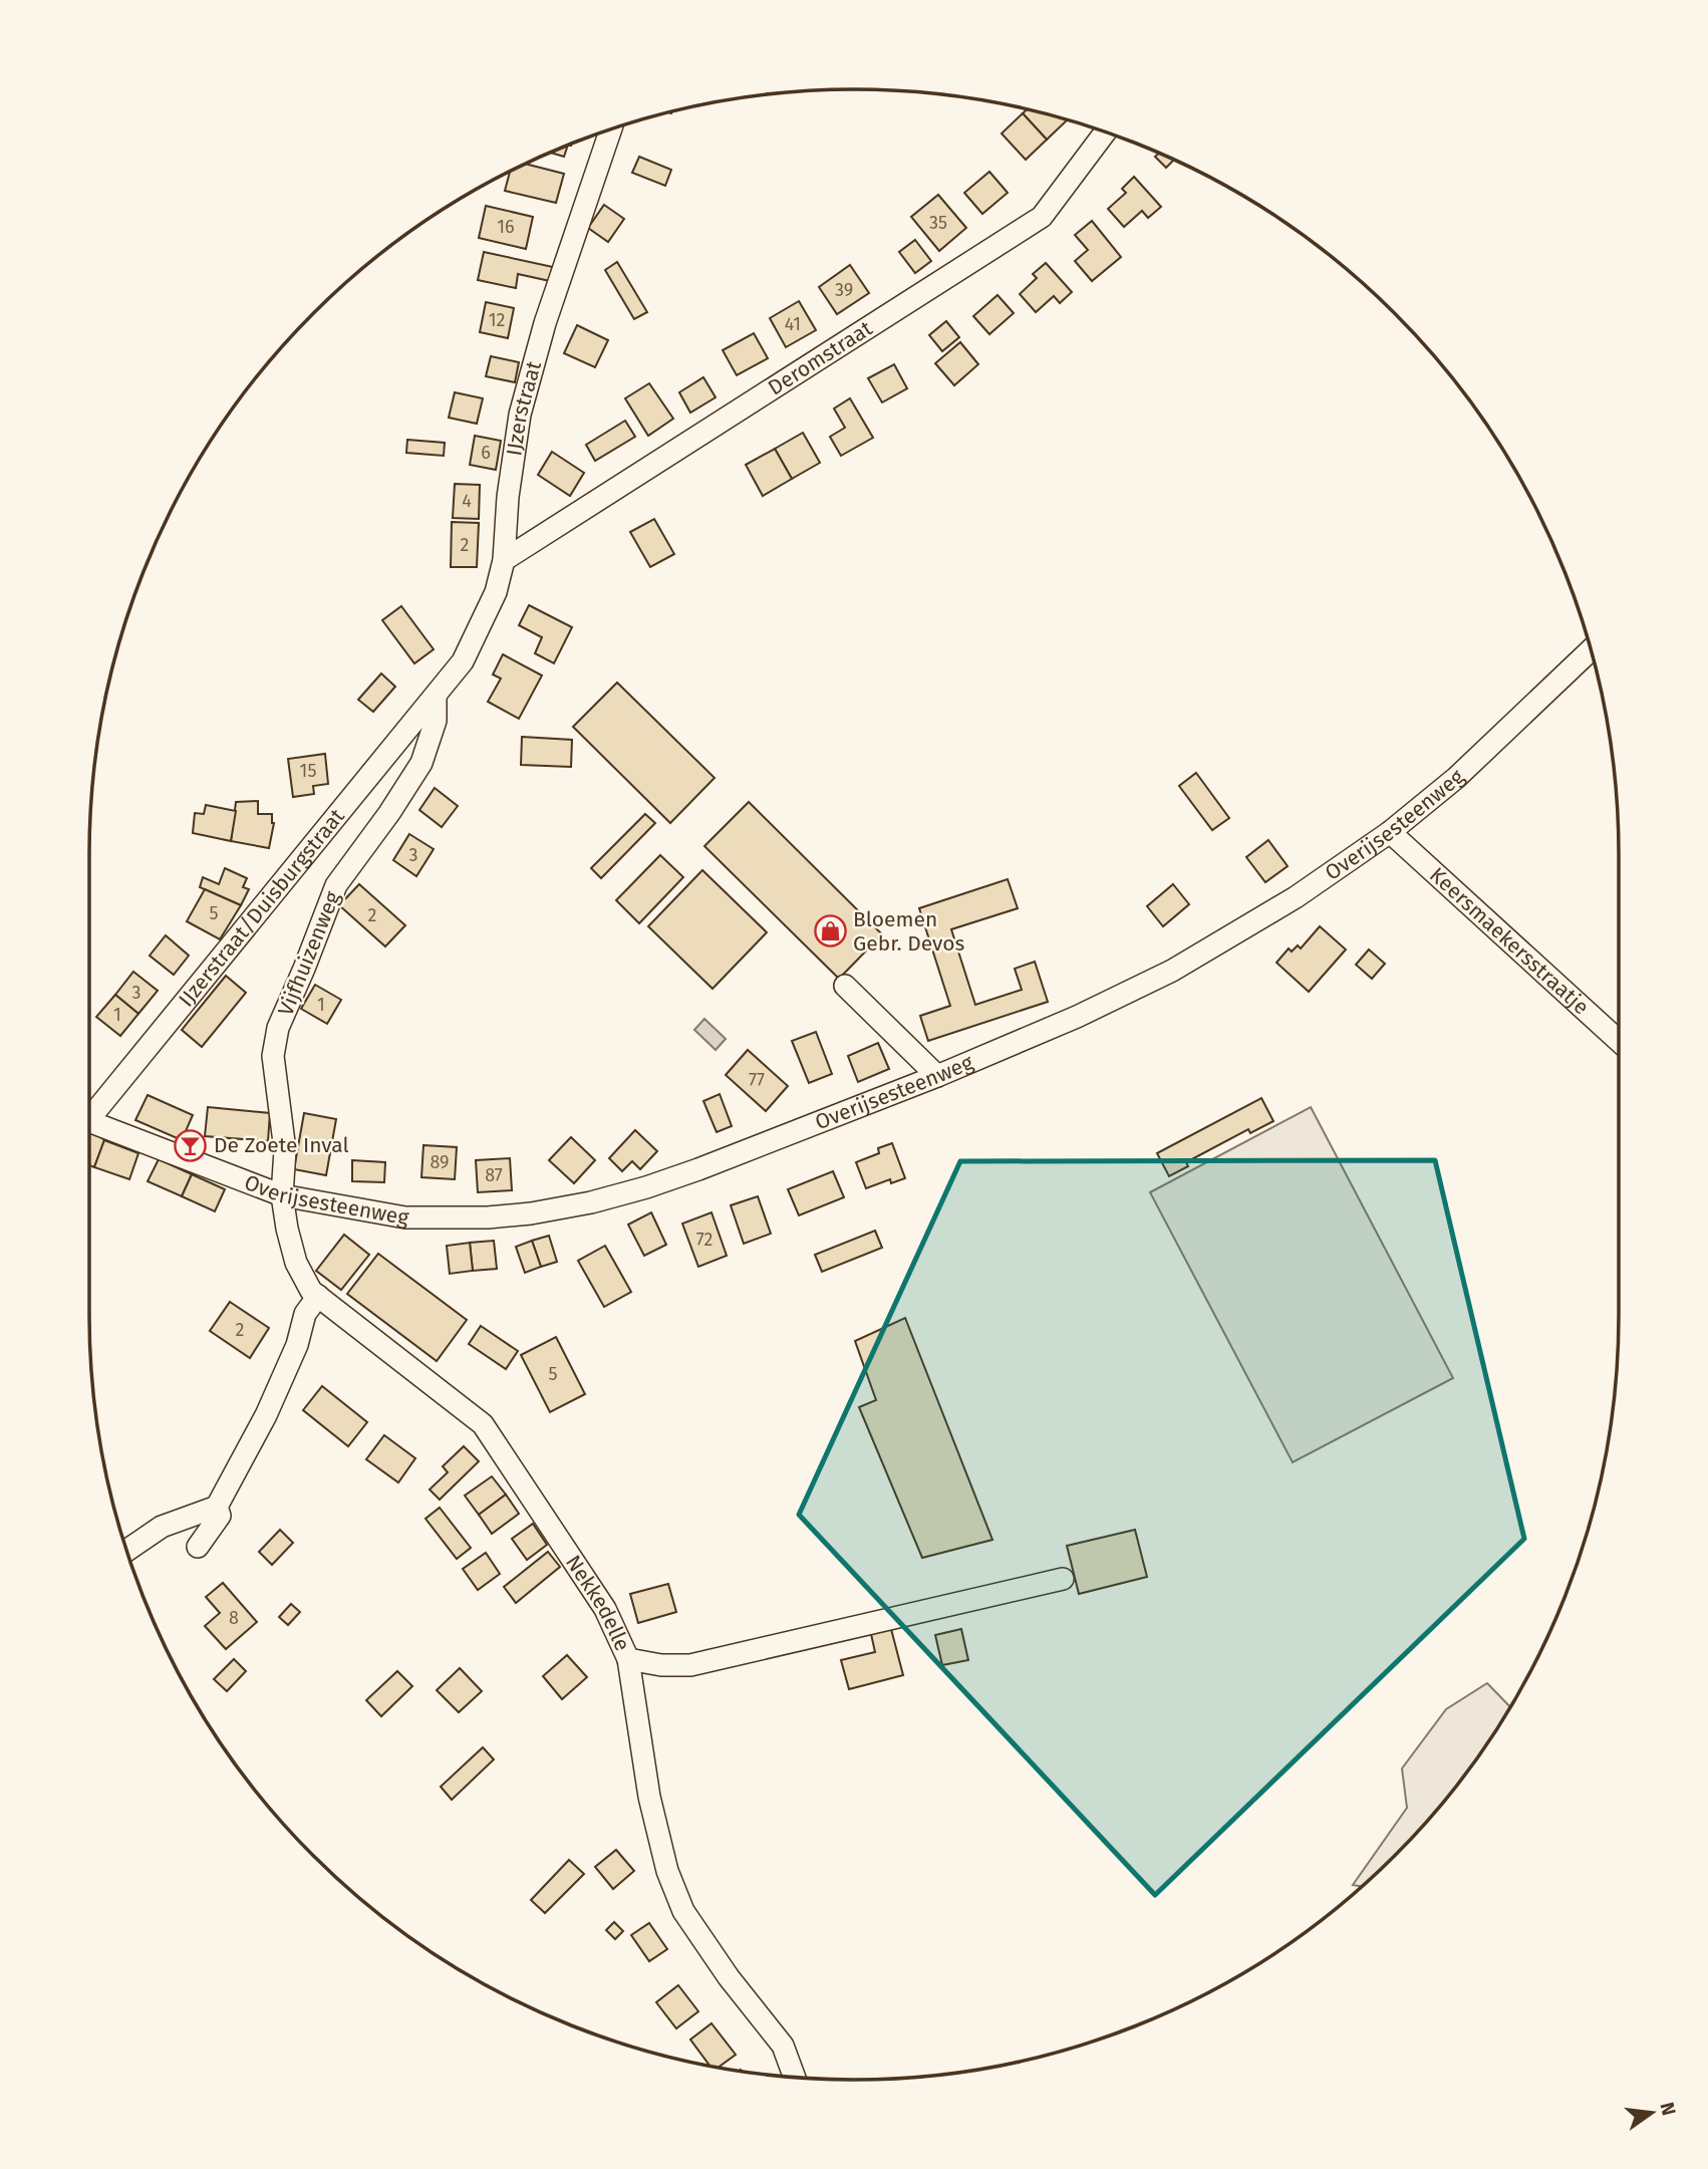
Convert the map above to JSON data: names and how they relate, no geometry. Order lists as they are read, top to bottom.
{
  "streets": {
    "street": [
      "Deromstraat",
      "IJzerstraat",
      "Overijsesteenweg",
      "IJzerstraat/Duisburgstraat",
      "Keersmaekersstraatje",
      "Vijfhuizenweg",
      "Nekkedelle"
    ]
  },
  "crossings": [
    ["Deromstraat", "IJzerstraat"],
    ["IJzerstraat", "IJzerstraat/Duisburgstraat"],
    ["IJzerstraat", "Vijfhuizenweg"],
    ["Overijsesteenweg", "Keersmaekersstraatje"],
    ["Overijsesteenweg", "Vijfhuizenweg"],
    ["Overijsesteenweg", "Nekkedelle"],
    ["IJzerstraat/Duisburgstraat", "Vijfhuizenweg"],
    ["Vijfhuizenweg", "Nekkedelle"]
  ],
  "places": {
    "shop": ["Bloemen Gebr. Devos"],
    "bar": ["De Zoete Inval"]
  },
  "house_numbers": [
    "35",
    "16",
    "39",
    "12",
    "41",
    "6",
    "4",
    "2",
    "15",
    "3",
    "5",
    "2",
    "3",
    "1",
    "1",
    "77",
    "89",
    "87",
    "72",
    "2",
    "5",
    "8"
  ],
  "north": "right"
}
